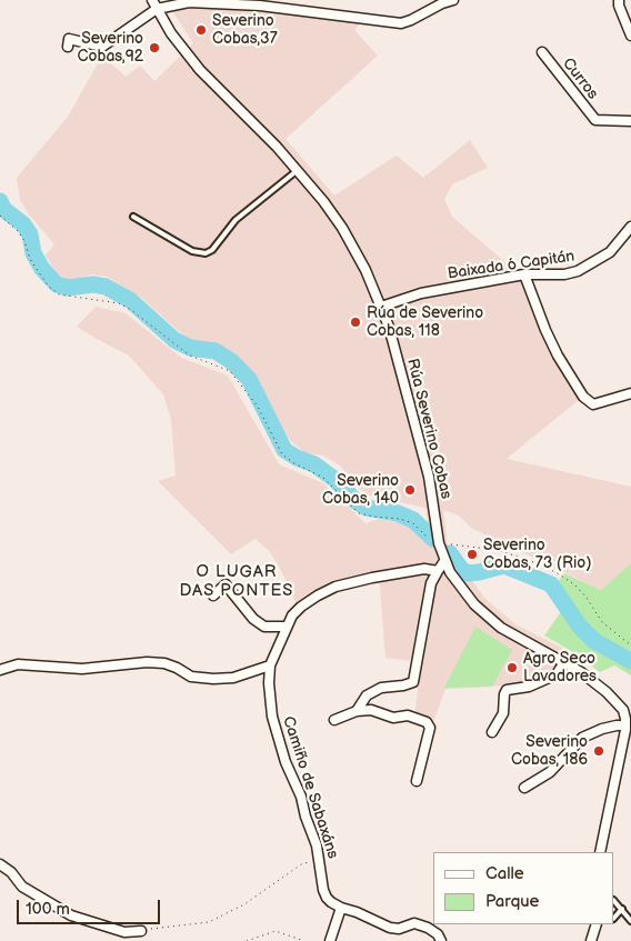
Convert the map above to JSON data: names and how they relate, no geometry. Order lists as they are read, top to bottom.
{
  "streets": {
    "street": [
      "Curros",
      "Baixada ó Capitán",
      "Rúa Severino Cobas",
      "Camiño de Sabaxáns"
    ]
  },
  "crossings": [
    ["Baixada ó Capitán", "Rúa Severino Cobas"]
  ],
  "districts": ["O LUGAR DAS PONTES"],
  "places": [
    "Severino Cobas,37",
    "Severino Cobas,92",
    "Rúa de Severino Cobas, 118",
    "Severino Cobas, 140",
    "Severino Cobas, 73 (Rio)",
    "Agro Seco Lavadores",
    "Severino Cobas, 186"
  ],
  "legend": ["Calle", "Parque"],
  "scale_bar": "100 m"
}
